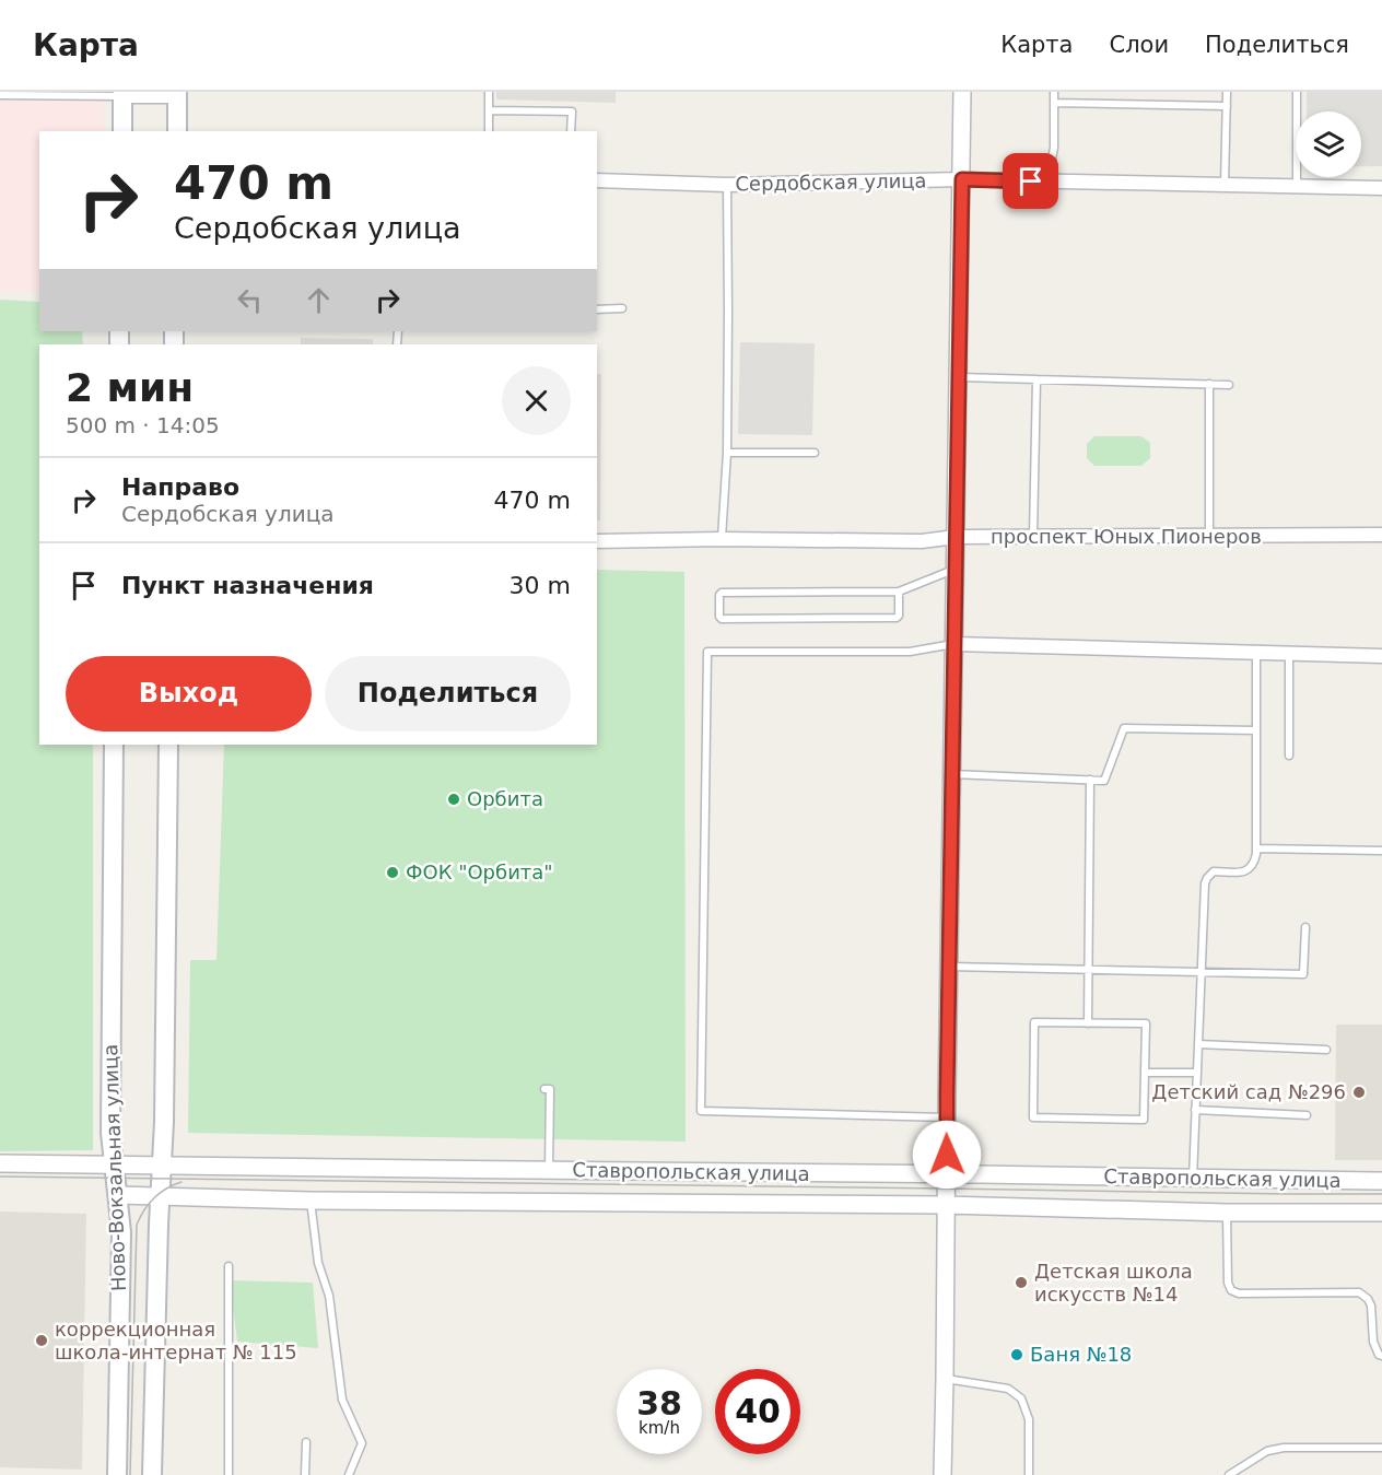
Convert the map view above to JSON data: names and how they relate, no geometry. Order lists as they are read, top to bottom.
{
  "streets": {
    "main road": ["Ново-Вокзальная улица"],
    "street": ["Сердобская улица", "проспект Юных Пионеров", "Ставропольская улица"]
  },
  "crossings": [
    ["Ново-Вокзальная улица", "Ставропольская улица"]
  ],
  "places": [
    "Орбита",
    "ФОК \"Орбита\"",
    "Детский сад №296",
    "Детская школа искусств №14",
    "коррекционная школа-интернат № 115",
    "Баня №18"
  ],
  "page": {
    "header": "Карта",
    "nav": ["Карта", "Слои", "Поделиться"],
    "turn": ["470 m", "Сердобская улица"],
    "heading": ["2 мин", "500 m · 14:05"],
    "list": [
      {
        "name": "Направо",
        "note": "Сердобская улица",
        "value": "470 m"
      },
      {
        "name": "Пункт назначения",
        "value": "30 m"
      }
    ],
    "buttons": ["Выход", "Поделиться"],
    "speed": "38 km/h",
    "limit": "40"
  }
}
